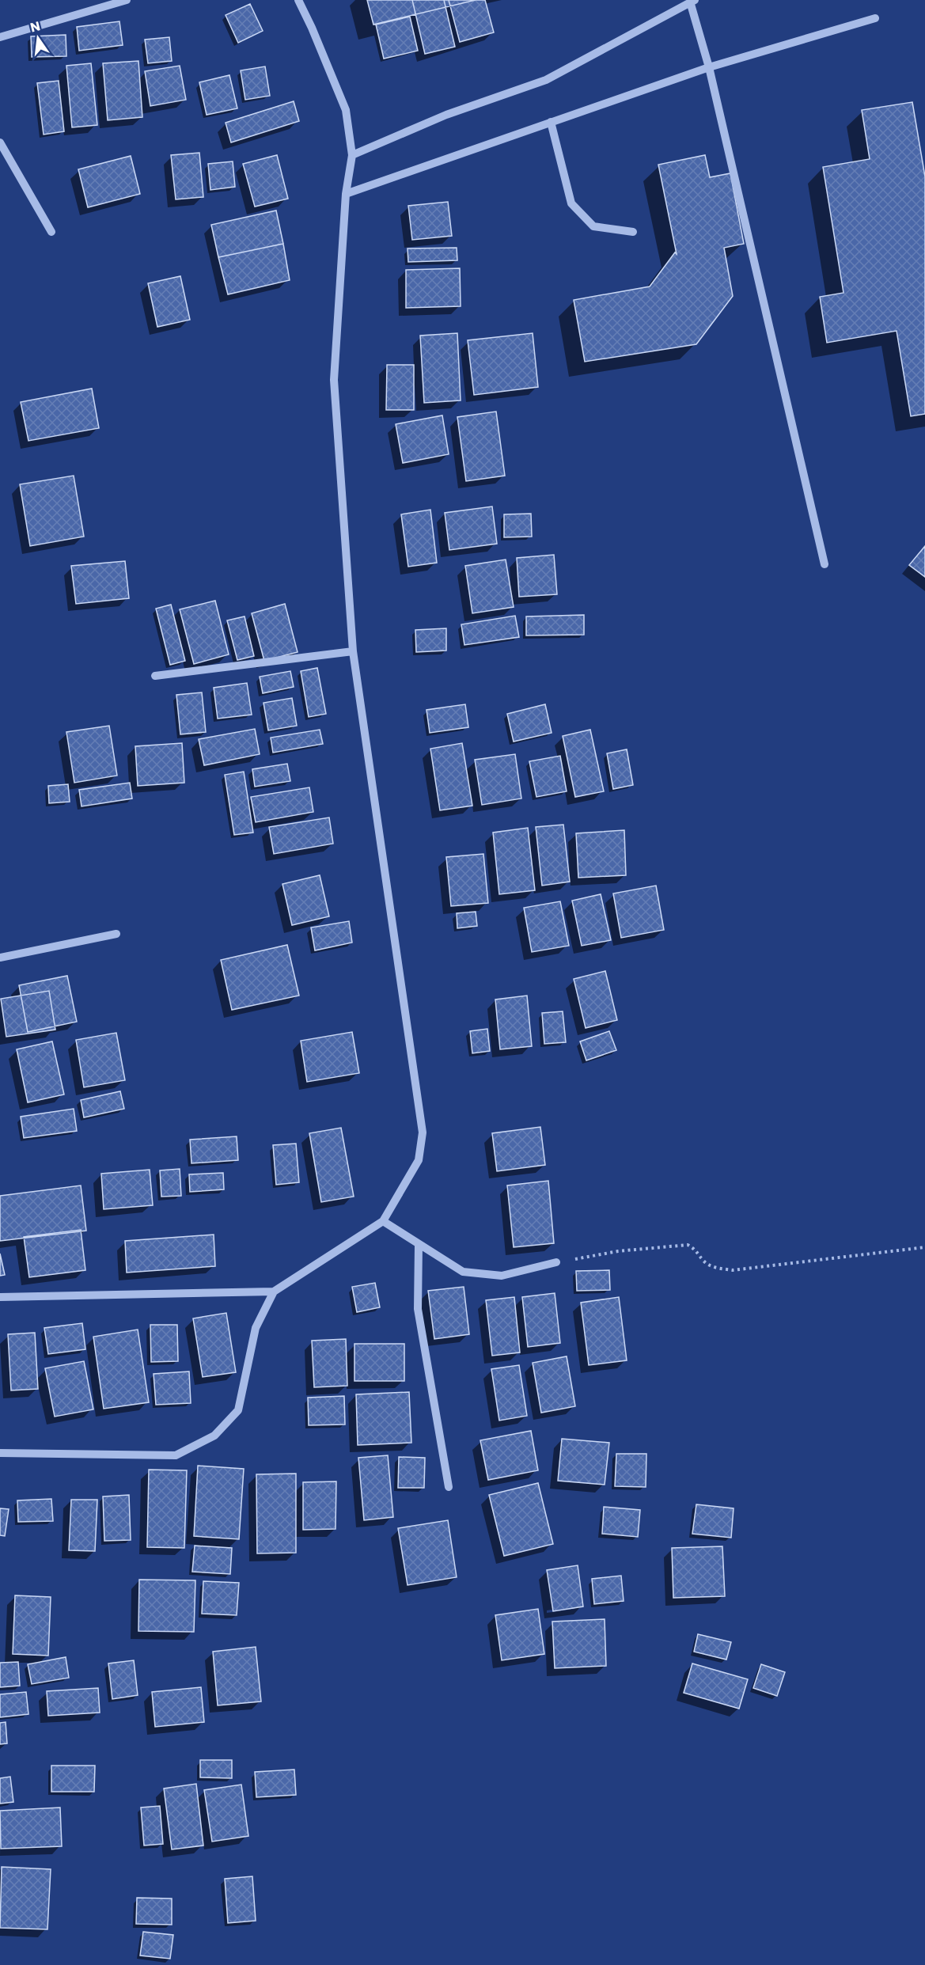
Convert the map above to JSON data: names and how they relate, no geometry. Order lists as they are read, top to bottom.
{
  "north": "top"
}
